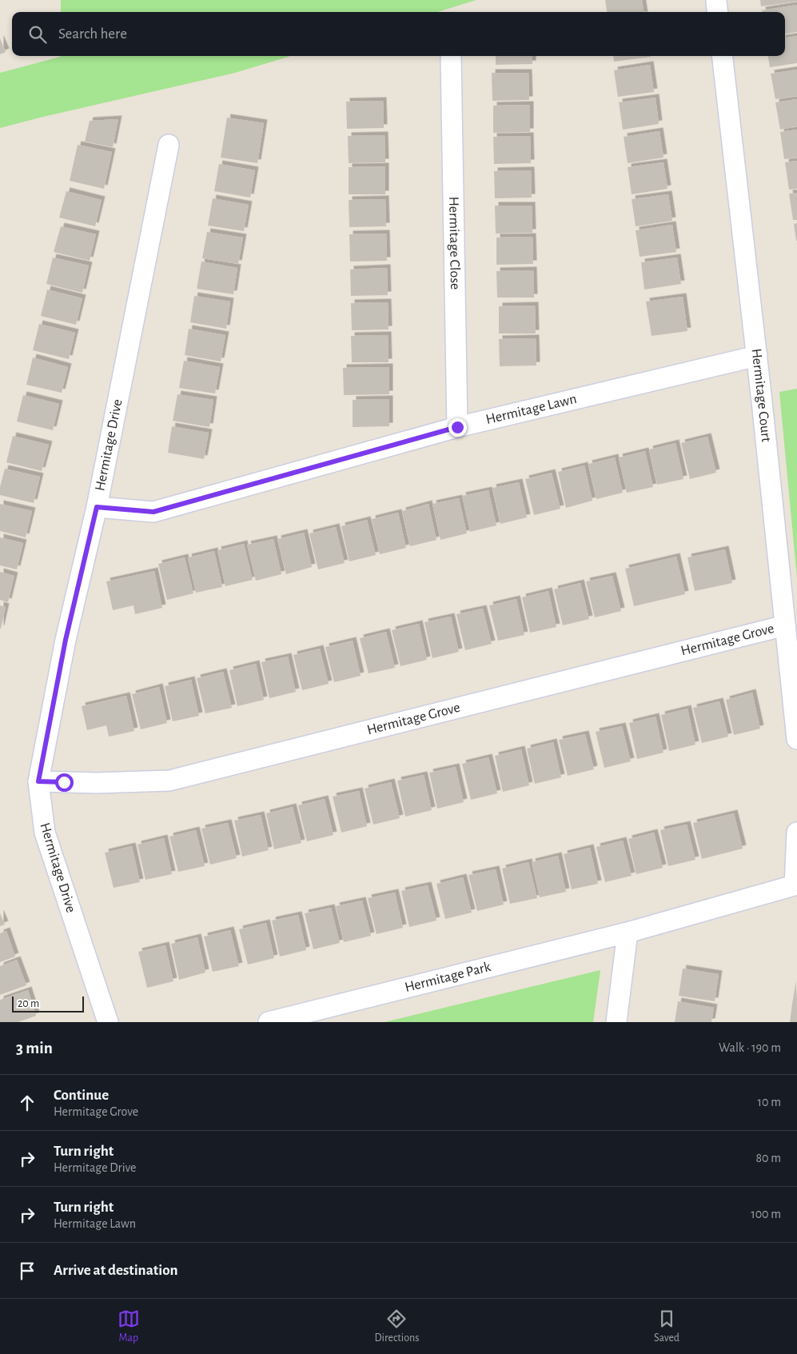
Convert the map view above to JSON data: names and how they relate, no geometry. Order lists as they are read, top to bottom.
{
  "streets": {
    "street": [
      "Hermitage Close",
      "Hermitage Court",
      "Hermitage Lawn",
      "Hermitage Drive",
      "Hermitage Grove",
      "Hermitage Park"
    ]
  },
  "crossings": [
    ["Hermitage Close", "Hermitage Lawn"],
    ["Hermitage Court", "Hermitage Lawn"],
    ["Hermitage Court", "Hermitage Grove"],
    ["Hermitage Lawn", "Hermitage Drive"],
    ["Hermitage Drive", "Hermitage Grove"]
  ],
  "scale_bar": "20 m",
  "page": {
    "search": "Search here",
    "scale": "20 m",
    "heading": ["3 min", "Walk · 190 m"],
    "list": [
      ["Continue", "Hermitage Grove", "10 m"],
      ["Turn right", "Hermitage Drive", "80 m"],
      ["Turn right", "Hermitage Lawn", "100 m"],
      "Arrive at destination"
    ],
    "nav": ["Map", "Directions", "Saved"]
  }
}
